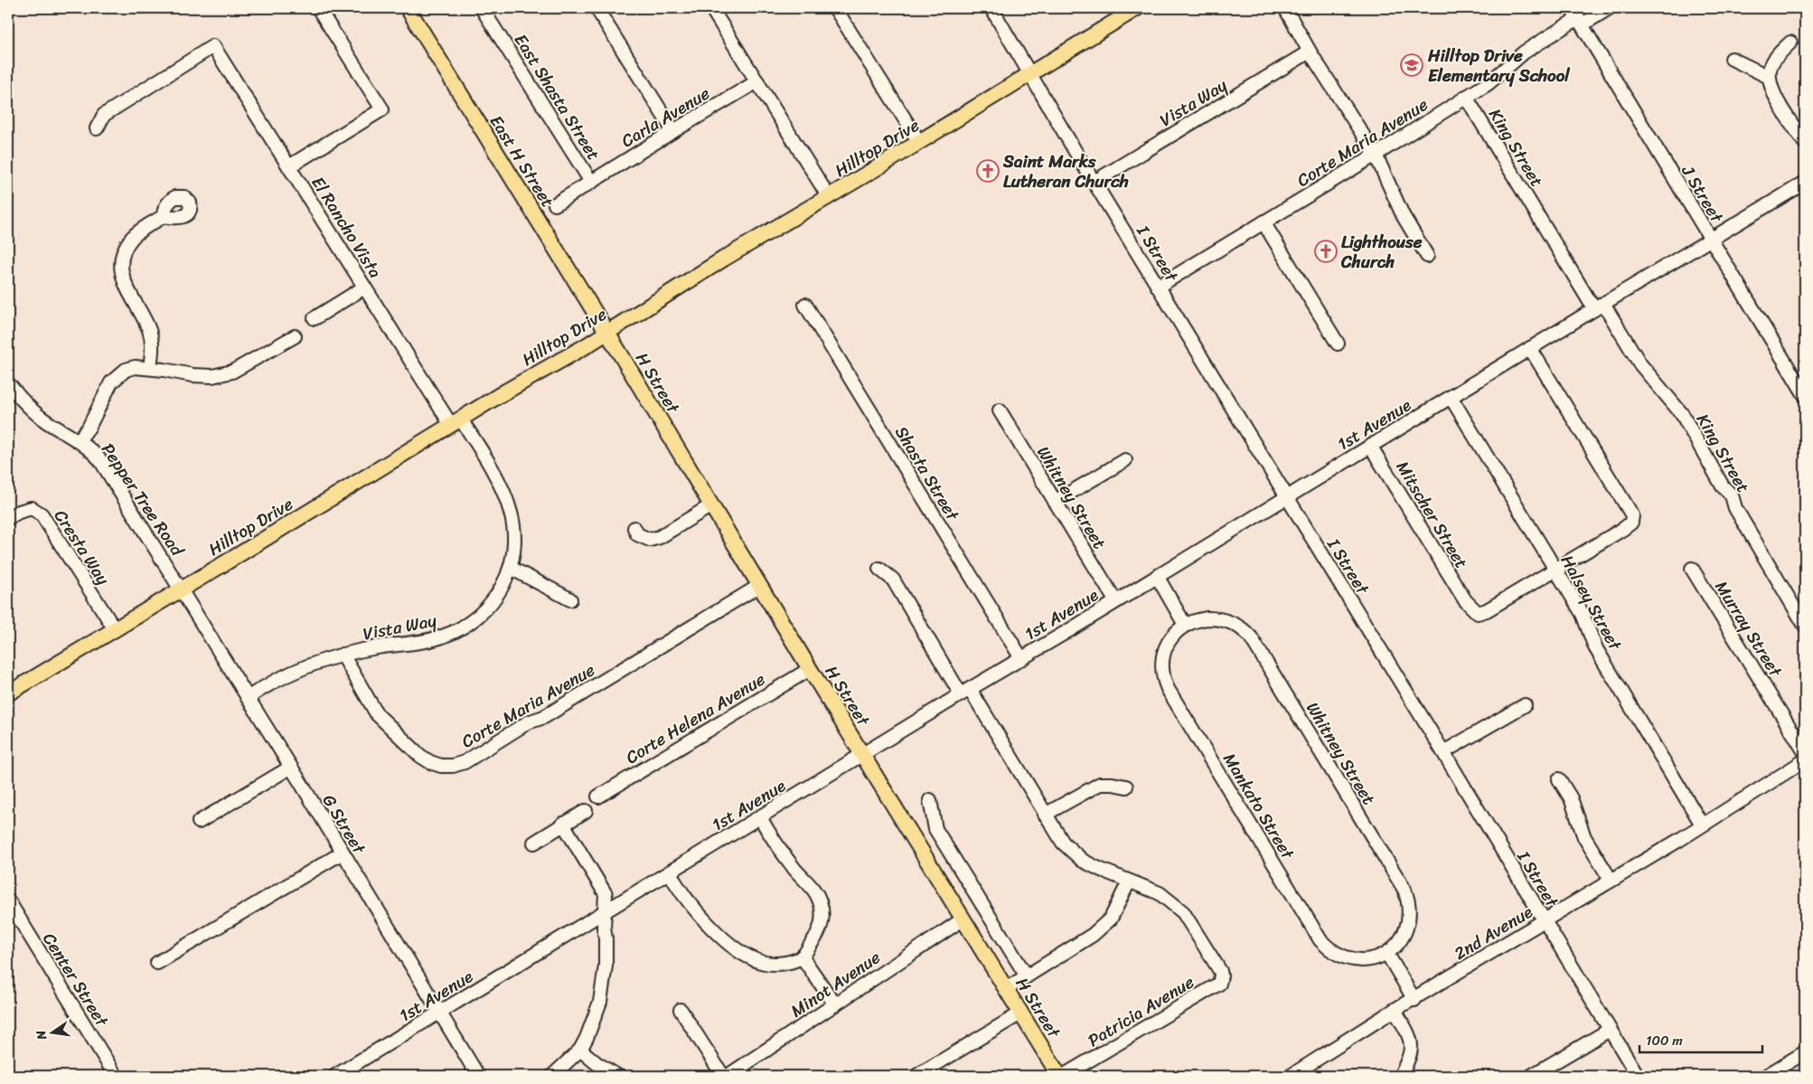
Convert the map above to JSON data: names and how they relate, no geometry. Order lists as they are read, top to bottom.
{
  "streets": {
    "main road": ["Hilltop Drive", "East H Street", "H Street"],
    "street": [
      "East Shasta Street",
      "Vista Way",
      "Carla Avenue",
      "Corte Maria Avenue",
      "King Street",
      "J Street",
      "El Rancho Vista",
      "I Street",
      "1st Avenue",
      "Shasta Street",
      "Whitney Street",
      "Pepper Tree Road",
      "Mitscher Street",
      "Cresta Way",
      "Halsey Street",
      "Murray Street",
      "Corte Helena Avenue",
      "Mankato Street",
      "G Street",
      "2nd Avenue",
      "Center Street",
      "Minot Avenue",
      "Patricia Avenue"
    ]
  },
  "crossings": [
    ["East Shasta Street", "Carla Avenue"],
    ["Vista Way", "Corte Maria Avenue"],
    ["Vista Way", "Hilltop Drive"],
    ["Vista Way", "El Rancho Vista"],
    ["Vista Way", "I Street"],
    ["Vista Way", "G Street"],
    ["Corte Maria Avenue", "King Street"],
    ["Corte Maria Avenue", "J Street"],
    ["Corte Maria Avenue", "I Street"],
    ["Corte Maria Avenue", "H Street"],
    ["Hilltop Drive", "East H Street"],
    ["Hilltop Drive", "El Rancho Vista"],
    ["Hilltop Drive", "I Street"],
    ["Hilltop Drive", "H Street"],
    ["Hilltop Drive", "Pepper Tree Road"],
    ["Hilltop Drive", "Cresta Way"],
    ["Hilltop Drive", "G Street"],
    ["King Street", "1st Avenue"],
    ["East H Street", "H Street"],
    ["J Street", "1st Avenue"],
    ["I Street", "1st Avenue"],
    ["I Street", "2nd Avenue"],
    ["H Street", "1st Avenue"],
    ["H Street", "Corte Helena Avenue"],
    ["H Street", "Minot Avenue"],
    ["H Street", "Patricia Avenue"],
    ["1st Avenue", "Shasta Street"],
    ["1st Avenue", "Whitney Street"],
    ["1st Avenue", "Mitscher Street"],
    ["1st Avenue", "Halsey Street"],
    ["1st Avenue", "G Street"],
    ["Whitney Street", "Mankato Street"],
    ["Pepper Tree Road", "G Street"],
    ["Mitscher Street", "Halsey Street"],
    ["Halsey Street", "2nd Avenue"]
  ],
  "places": {
    "school or university": ["Hilltop Drive Elementary School"],
    "church": ["Saint Marks Lutheran Church", "Lighthouse Church"]
  },
  "scale_bar": "100 m",
  "north": "left"
}
